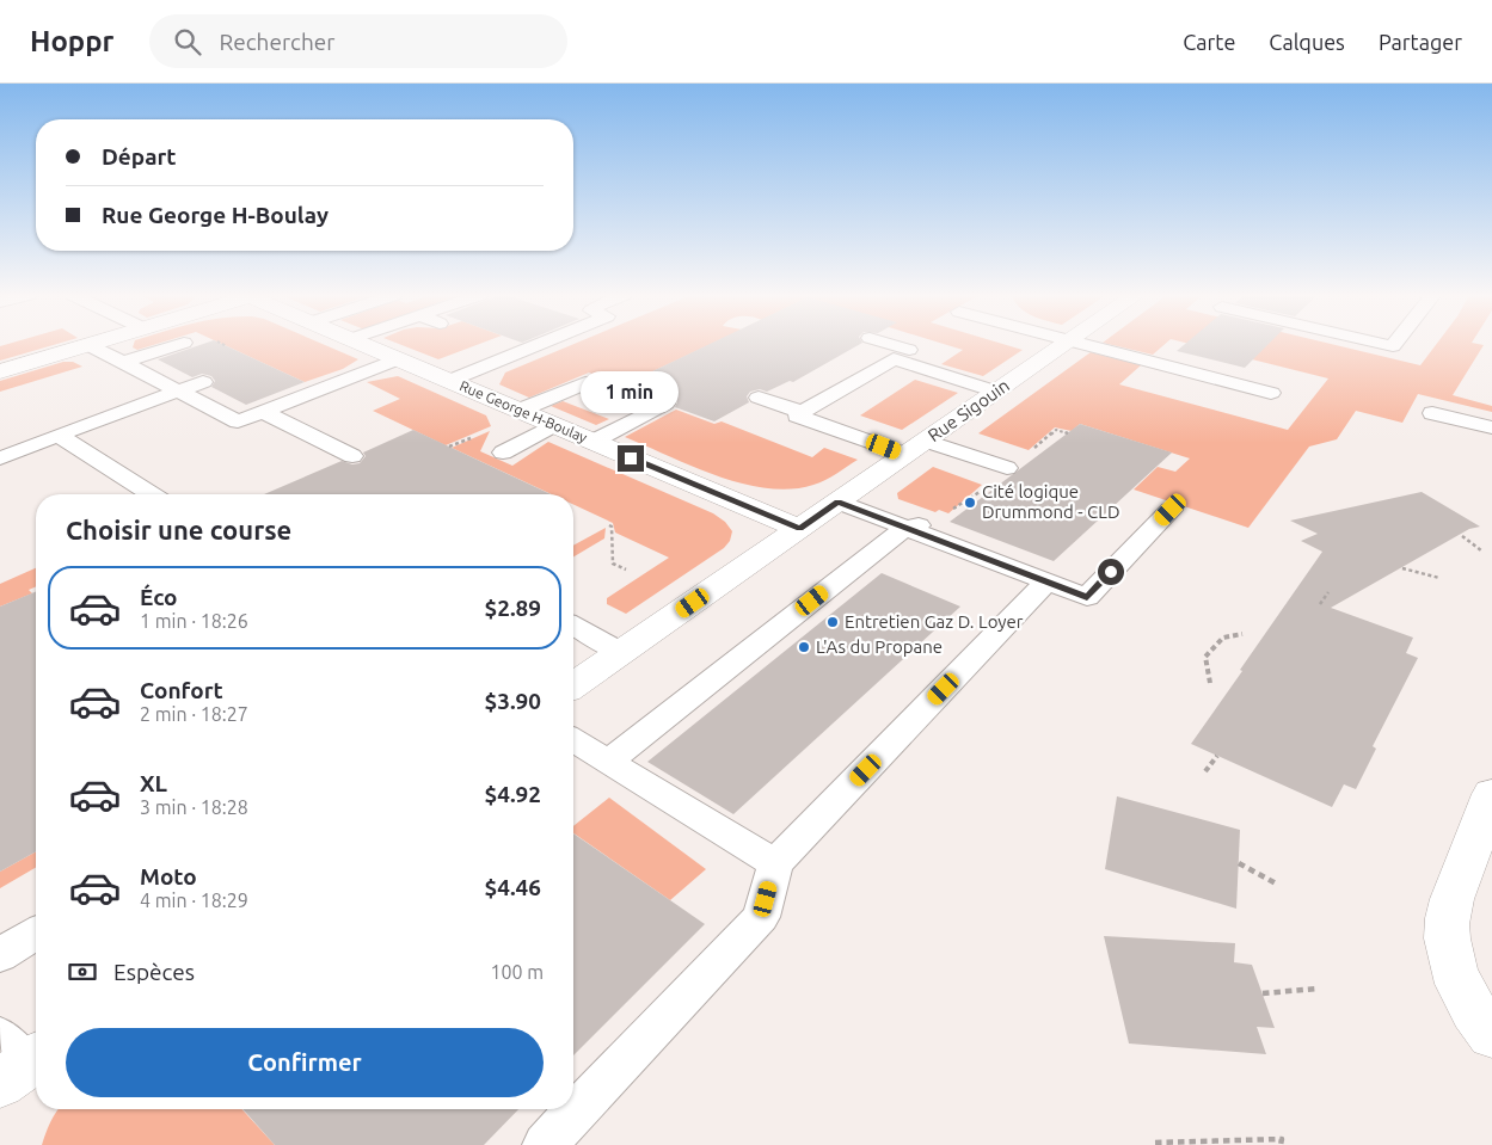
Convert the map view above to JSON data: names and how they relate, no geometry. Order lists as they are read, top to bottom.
{
  "streets": {
    "street": ["Rue Sigouin", "Rue George H-Boulay"]
  },
  "crossings": [
    ["Rue Sigouin", "Rue George H-Boulay"]
  ],
  "places": ["Cité logique Drummond - CLD", "Entretien Gaz D. Loyer", "L'As du Propane"],
  "page": {
    "header": "Hoppr",
    "search": "Rechercher",
    "nav": ["Carte", "Calques", "Partager"],
    "banner": ["Départ", "Rue George H-Boulay"],
    "bubble": "1 min",
    "heading": "Choisir une course",
    "list": [
      {
        "name": "Éco",
        "note": "1 min · 18:26",
        "value": "$2.89"
      },
      {
        "name": "Confort",
        "note": "2 min · 18:27",
        "value": "$3.90"
      },
      {
        "name": "XL",
        "note": "3 min · 18:28",
        "value": "$4.92"
      },
      {
        "name": "Moto",
        "note": "4 min · 18:29",
        "value": "$4.46"
      }
    ],
    "pay": ["Espèces", "100 m"],
    "buttons": "Confirmer"
  }
}
